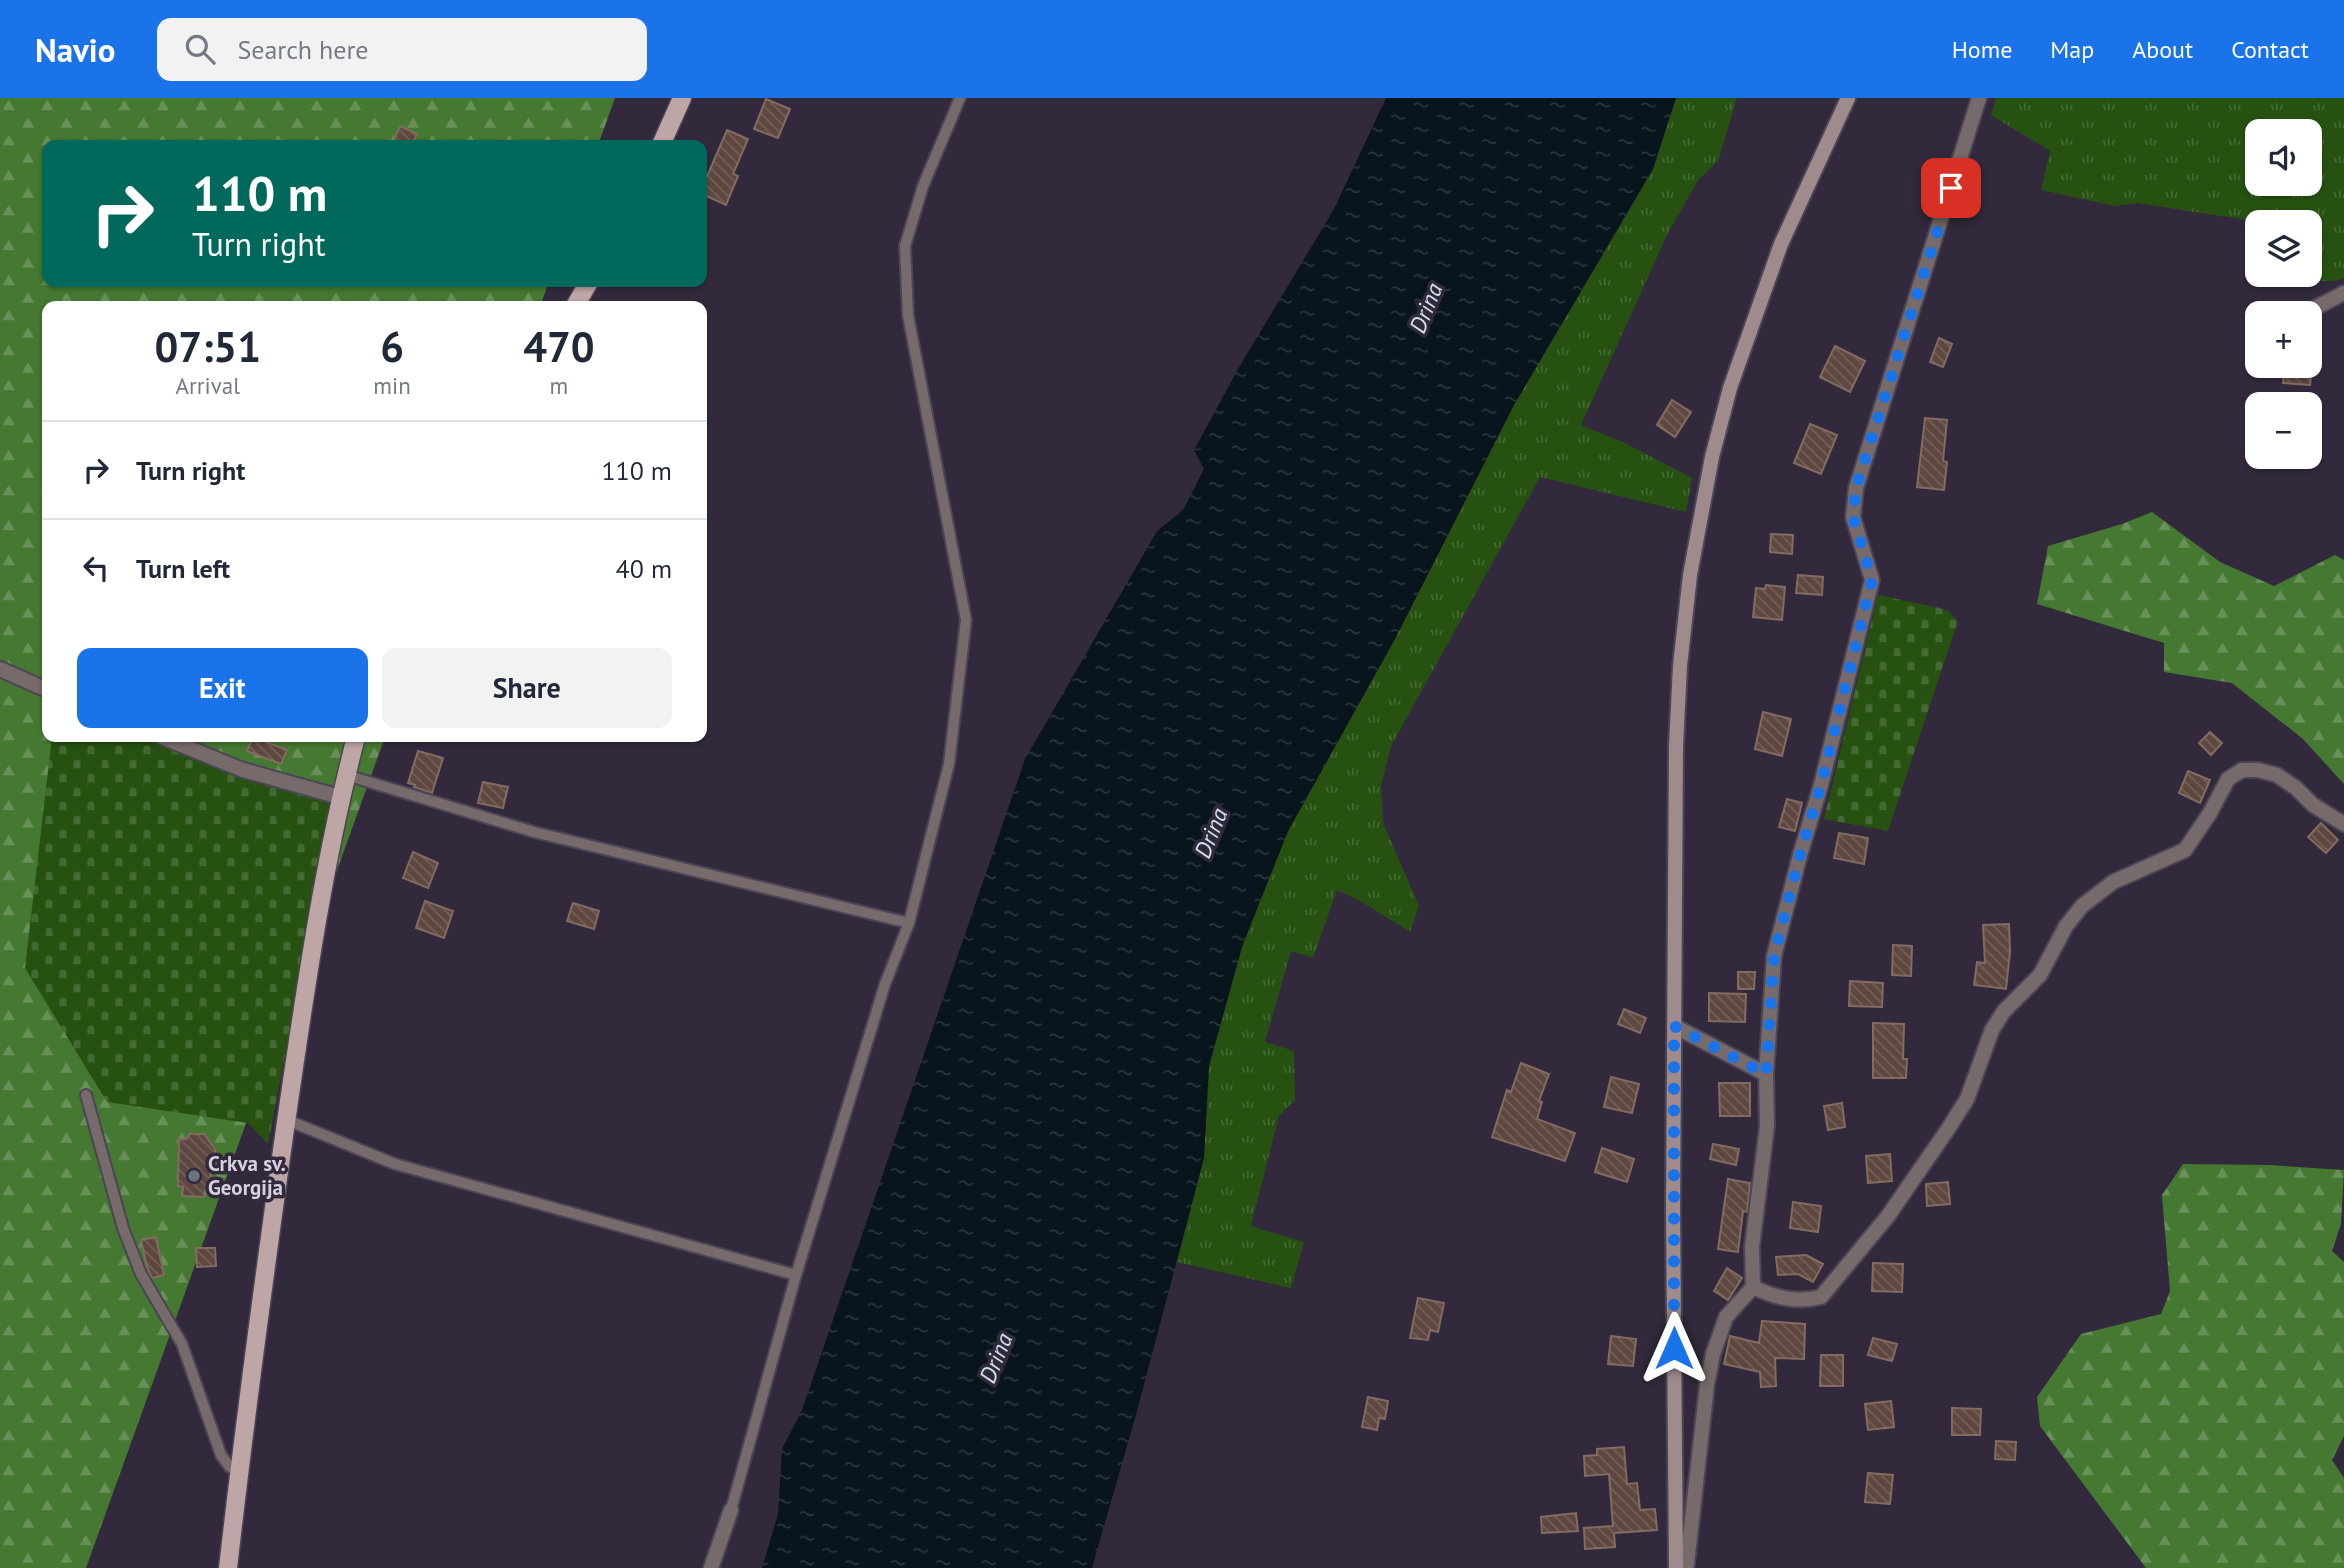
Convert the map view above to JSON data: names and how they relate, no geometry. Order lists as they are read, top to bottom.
{
  "water": ["Drina"],
  "places": ["Crkva sv. Georgija"],
  "page": {
    "header": "Navio",
    "search": "Search here",
    "nav": [
      "Home",
      "Map",
      "About",
      "Contact"
    ],
    "map_buttons": ["+", "−"],
    "turn": ["110 m", "Turn right"],
    "eta": [
      "07:51",
      "Arrival",
      "6",
      "min",
      "470",
      "m"
    ],
    "list": [
      {
        "name": "Turn right",
        "value": "110 m"
      },
      {
        "name": "Turn left",
        "value": "40 m"
      }
    ],
    "buttons": ["Exit", "Share"]
  }
}
